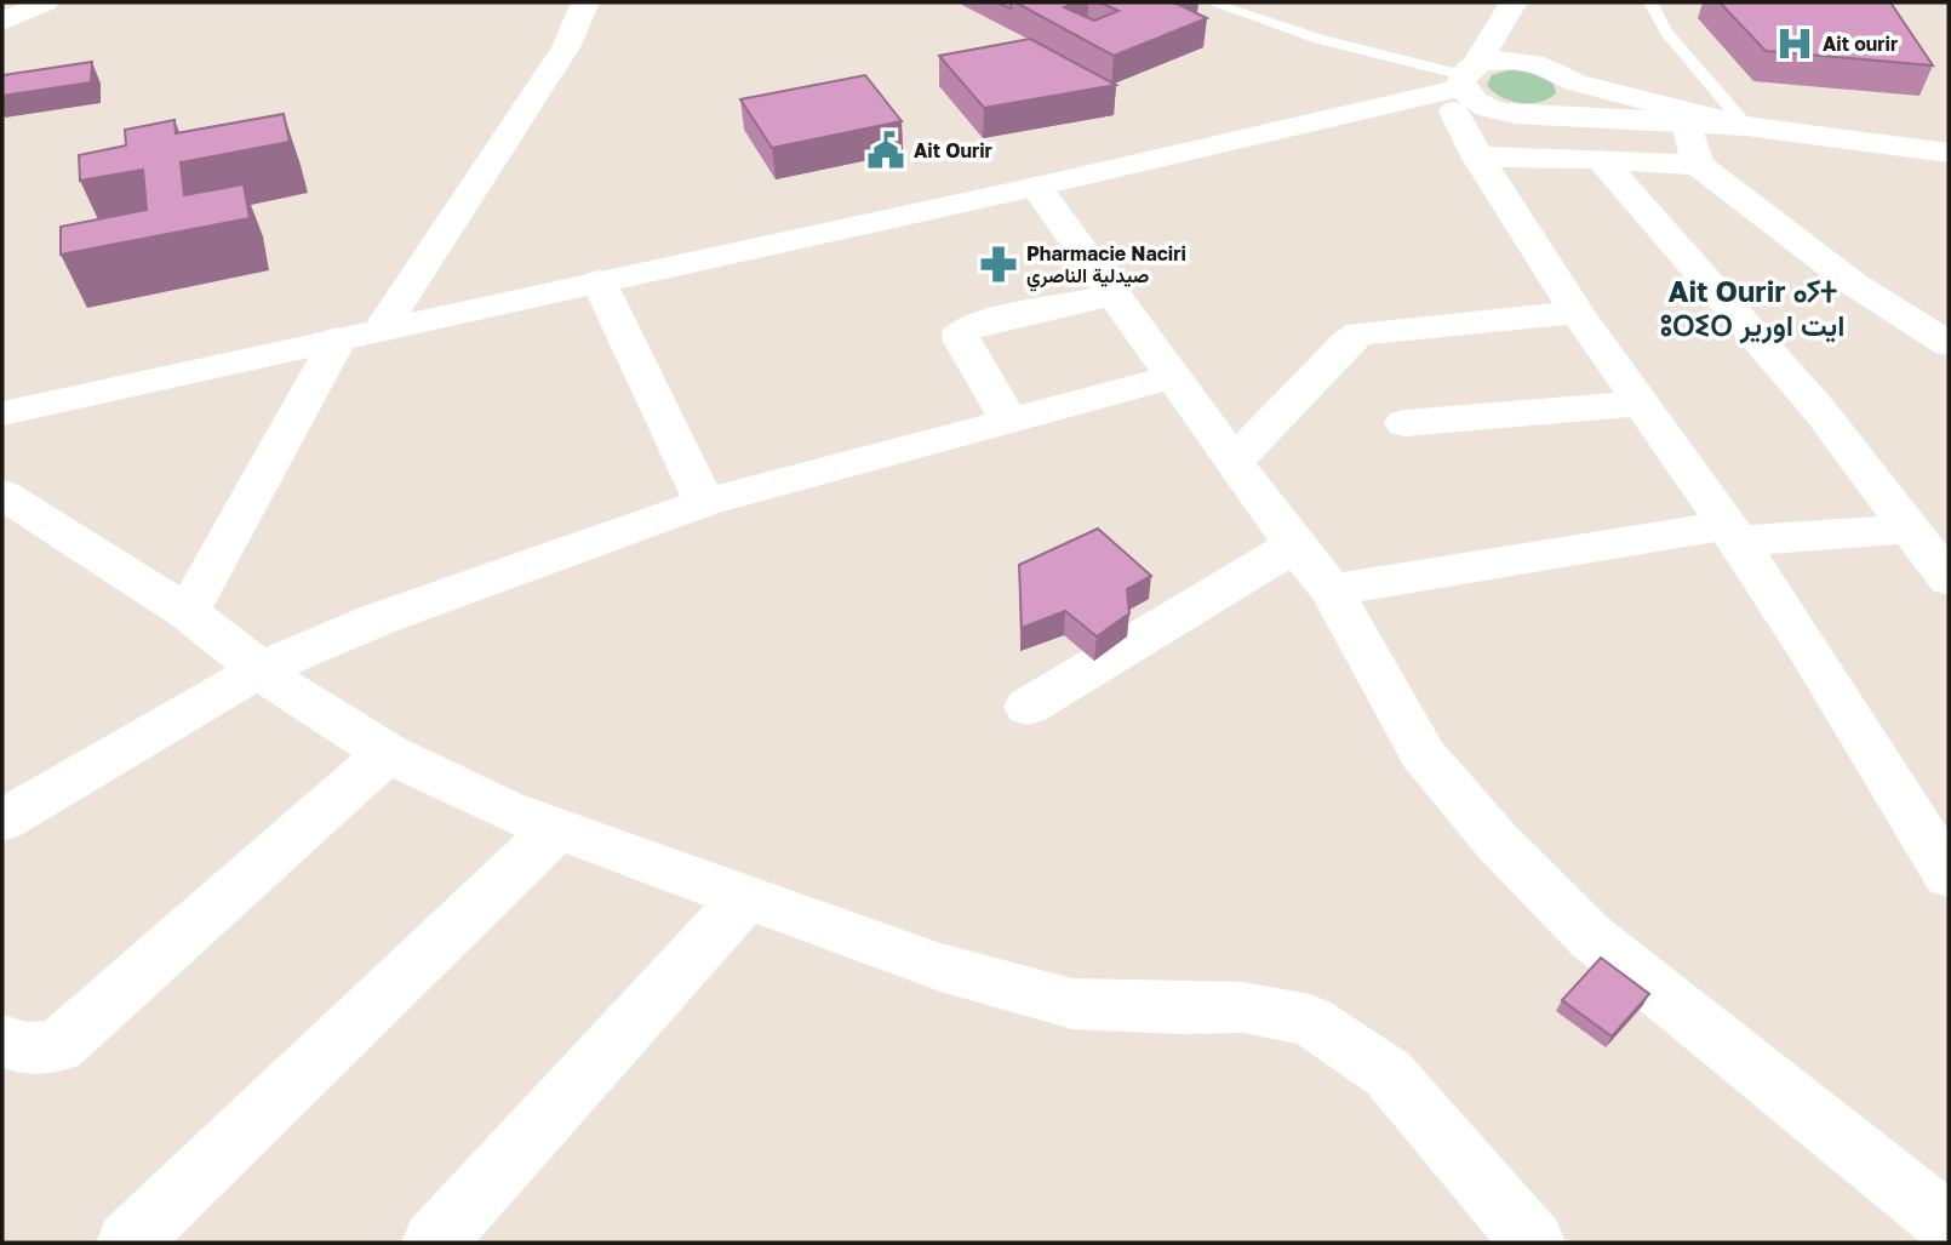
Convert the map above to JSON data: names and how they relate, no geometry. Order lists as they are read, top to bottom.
{
  "districts": ["Ait Ourir ⴰⵢⵜ ⵓⵔⵉⵔ ايت اورير"],
  "places": {
    "hospital": ["Ait ourir"],
    "public building": ["Ait Ourir"],
    "pharmacy": ["Pharmacie Naciri صيدلية الناصري"]
  }
}
